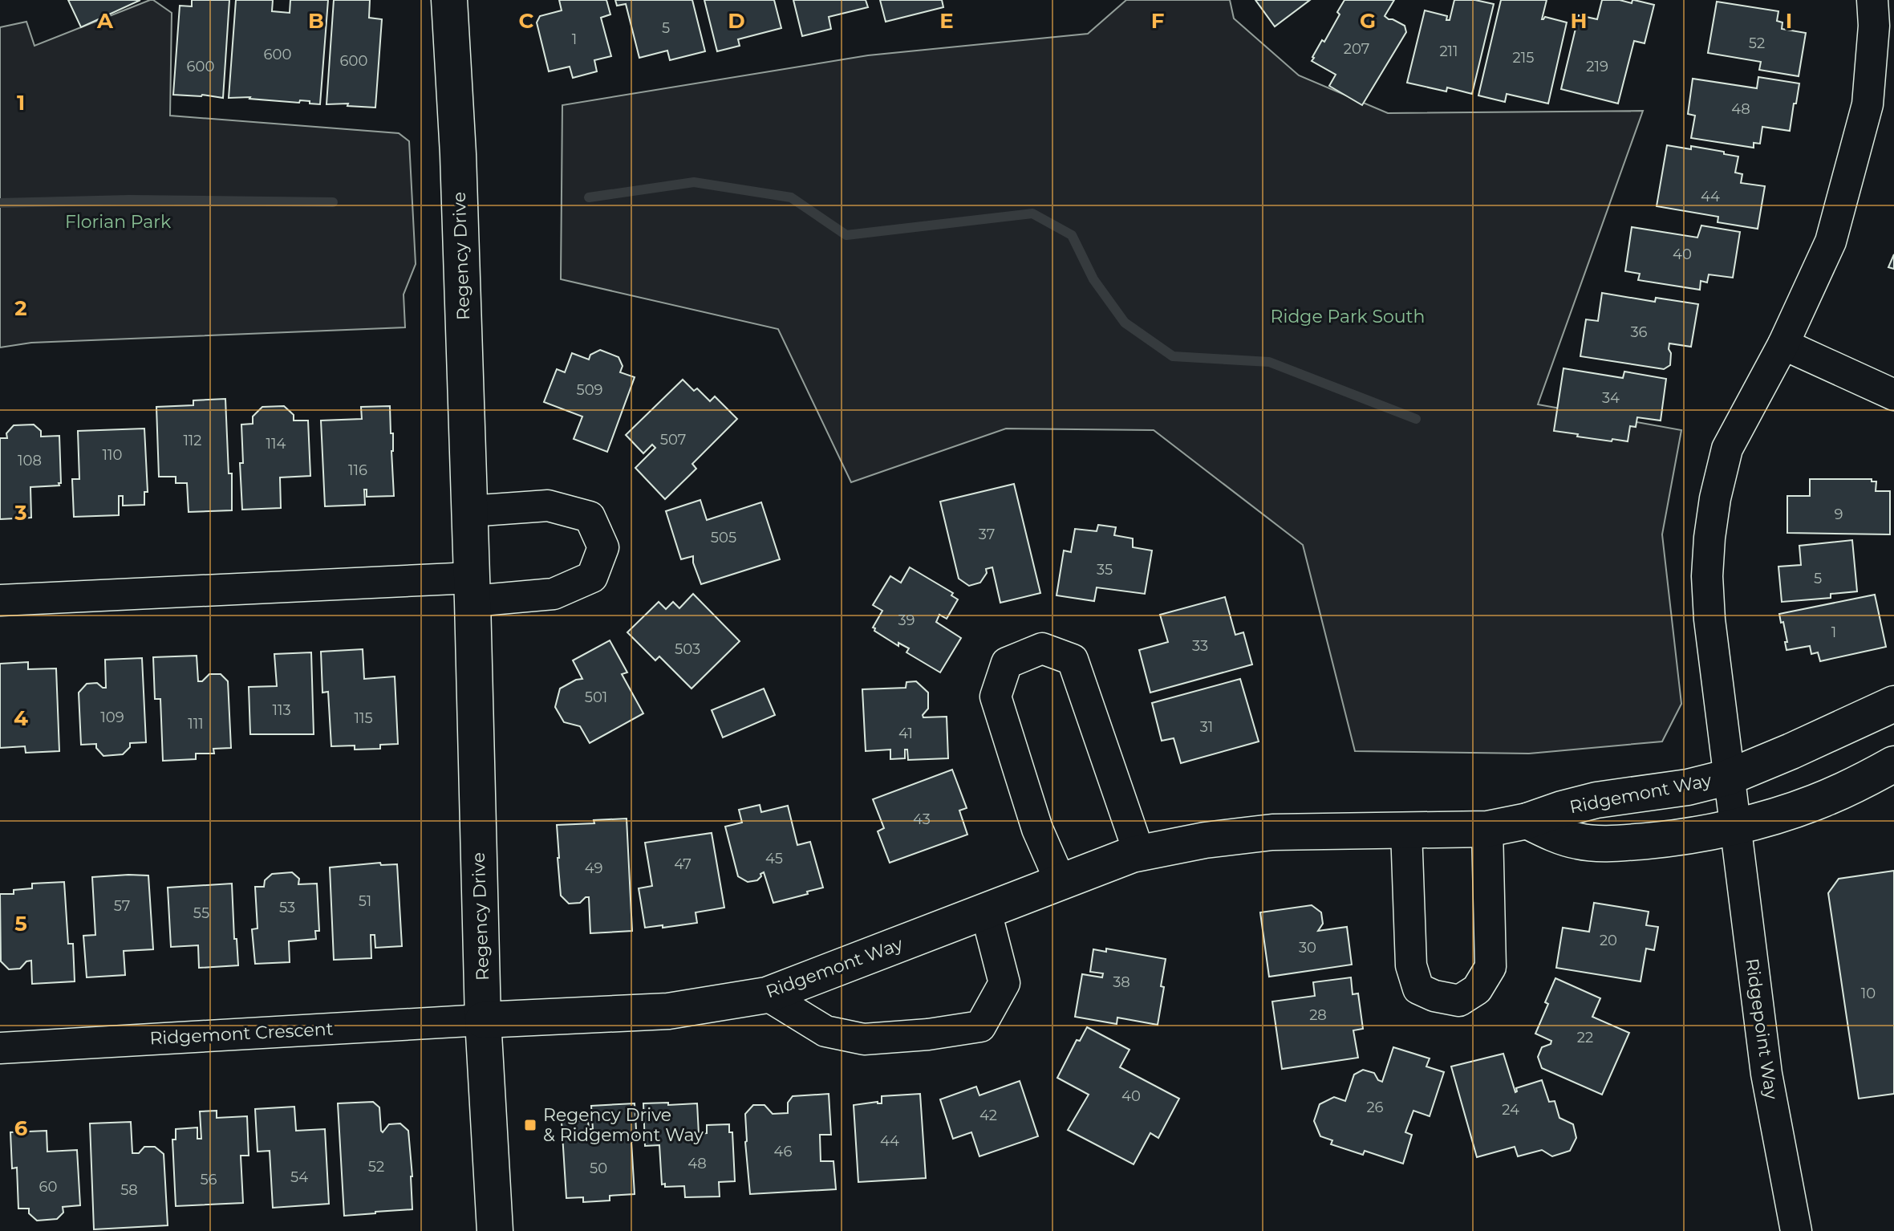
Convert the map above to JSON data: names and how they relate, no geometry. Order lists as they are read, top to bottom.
{
  "streets": {
    "street": [
      "Regency Drive",
      "Ridgemont Way",
      "Ridgepoint Way",
      "Ridgemont Crescent"
    ]
  },
  "crossings": [
    ["Regency Drive", "Ridgemont Way"],
    ["Regency Drive", "Ridgemont Crescent"],
    ["Ridgemont Way", "Ridgepoint Way"],
    ["Ridgemont Way", "Ridgemont Crescent"]
  ],
  "parks": ["Florian Park", "Ridge Park South"],
  "places": {
    "transit": ["Regency Drive & Ridgemont Way"]
  },
  "house_numbers": [
    "5",
    "1",
    "52",
    "207",
    "211",
    "600",
    "215",
    "600",
    "600",
    "219",
    "48",
    "44",
    "40",
    "36",
    "509",
    "34",
    "507",
    "112",
    "114",
    "110",
    "108",
    "116",
    "9",
    "37",
    "505",
    "35",
    "5",
    "39",
    "1",
    "33",
    "503",
    "501",
    "113",
    "109",
    "115",
    "111",
    "31",
    "41",
    "43",
    "45",
    "47",
    "49",
    "51",
    "57",
    "53",
    "55",
    "20",
    "30",
    "38",
    "10",
    "28",
    "22",
    "40",
    "26",
    "24",
    "42",
    "44",
    "46",
    "48",
    "52",
    "50",
    "54",
    "56",
    "60",
    "58"
  ],
  "grid": {
    "columns": [
      "A",
      "B",
      "C",
      "D",
      "E",
      "F",
      "G",
      "H",
      "I"
    ],
    "rows": [
      "1",
      "2",
      "3",
      "4",
      "5",
      "6"
    ]
  }
}
